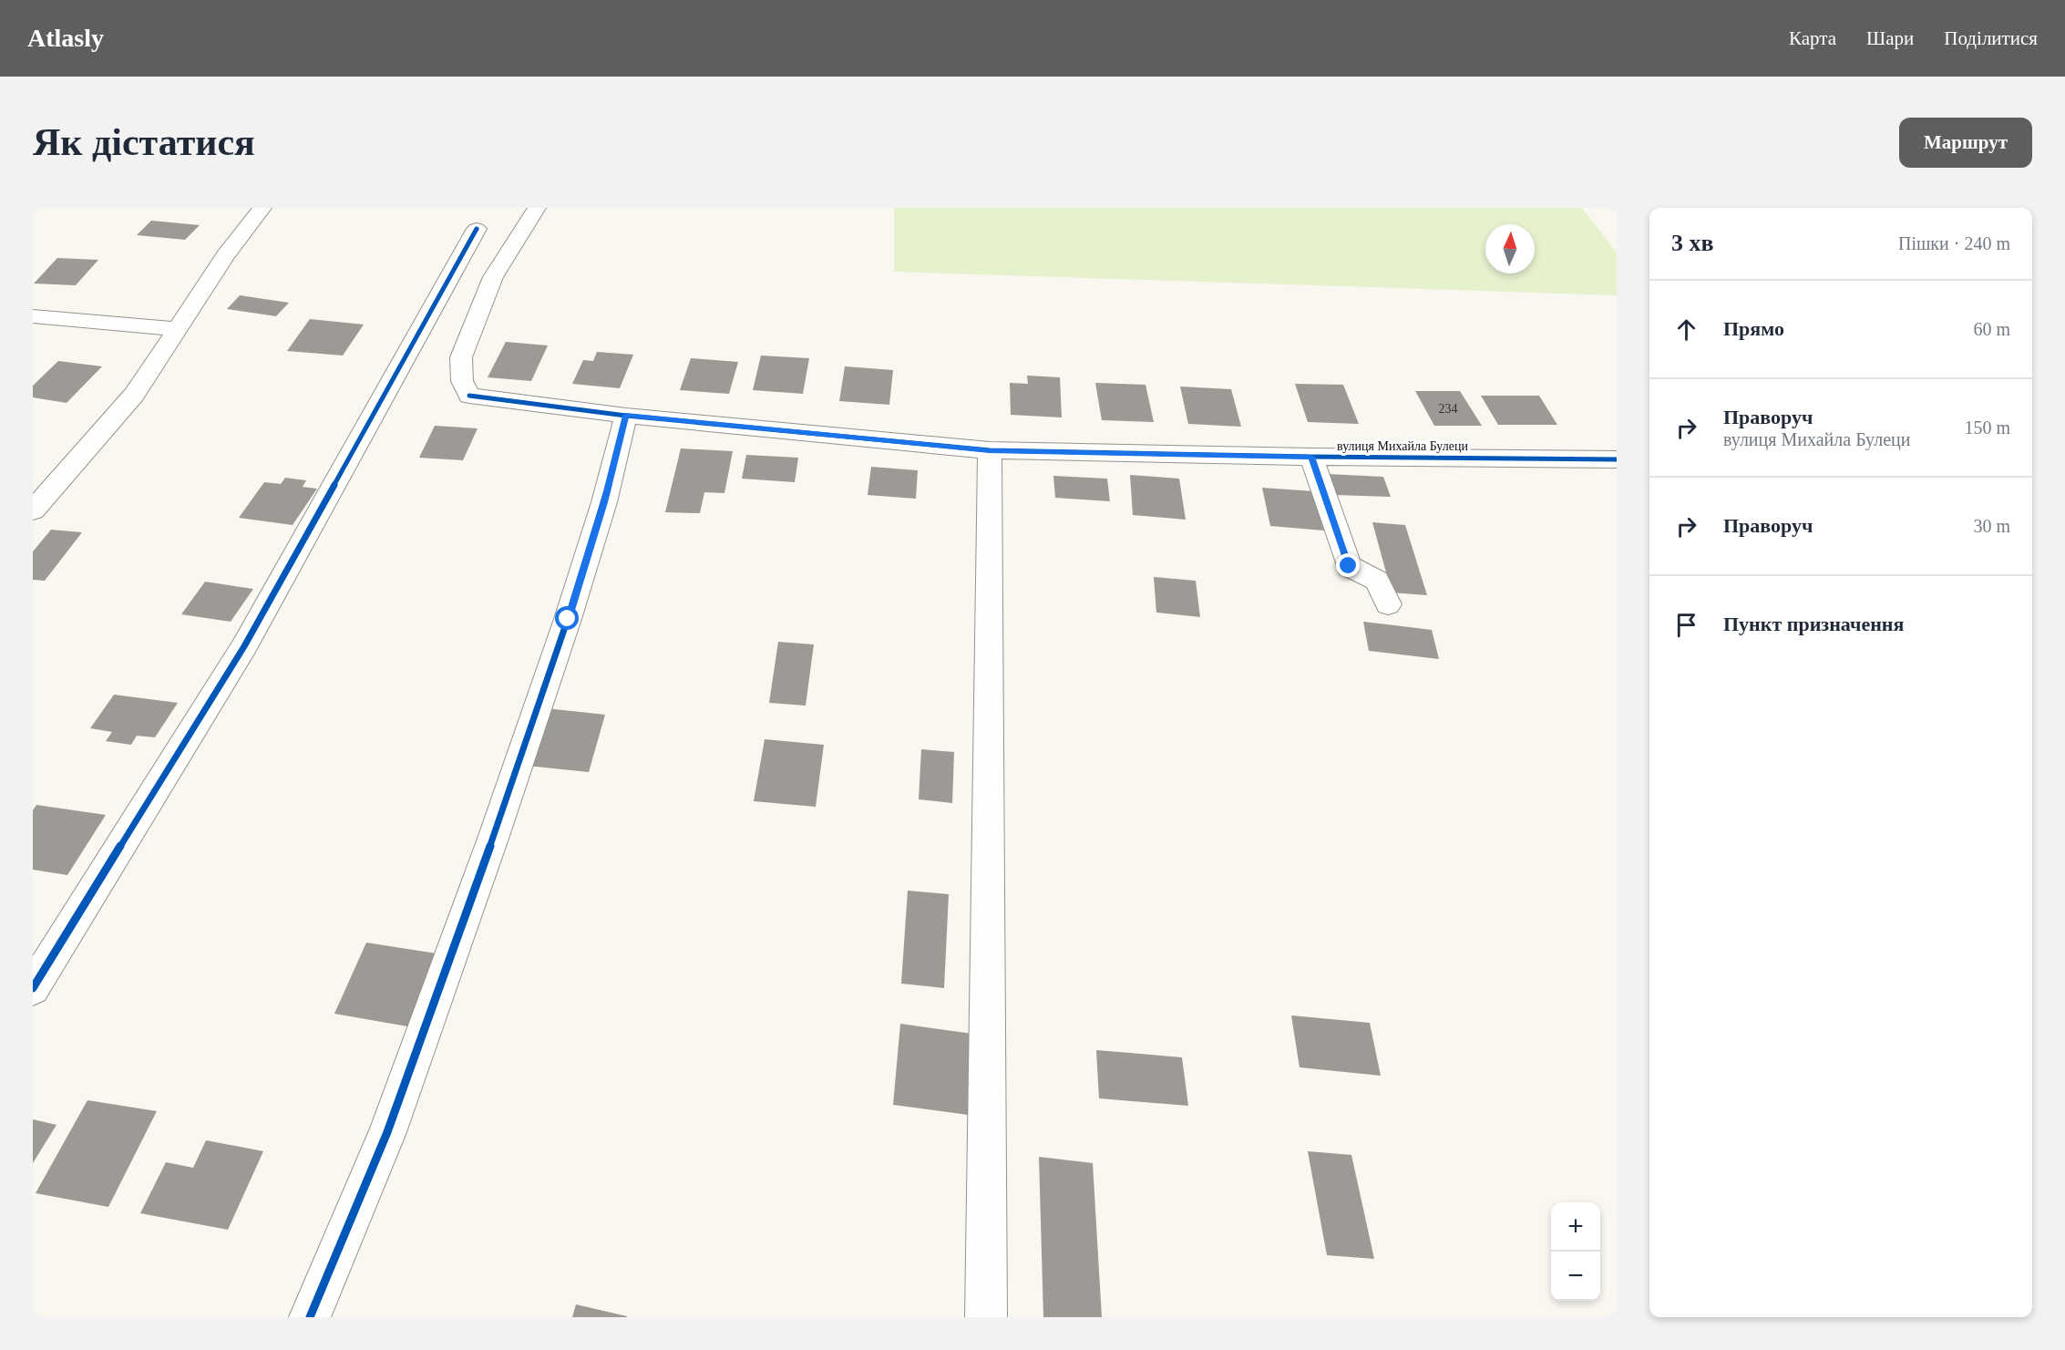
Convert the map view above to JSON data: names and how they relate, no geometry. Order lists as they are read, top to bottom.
{
  "streets": {
    "street": ["вулиця Михайла Булеци"]
  },
  "house_numbers": ["234"],
  "north": "top",
  "page": {
    "header": "Atlasly",
    "nav": ["Карта", "Шари", "Поділитися"],
    "buttons": "Маршрут",
    "title": "Як дістатися",
    "heading": ["3 хв", "Пішки · 240 m"],
    "list": [
      ["Прямо", "60 m"],
      ["Праворуч", "вулиця Михайла Булеци", "150 m"],
      ["Праворуч", "30 m"],
      "Пункт призначення"
    ],
    "map_buttons": ["+", "−"]
  }
}
